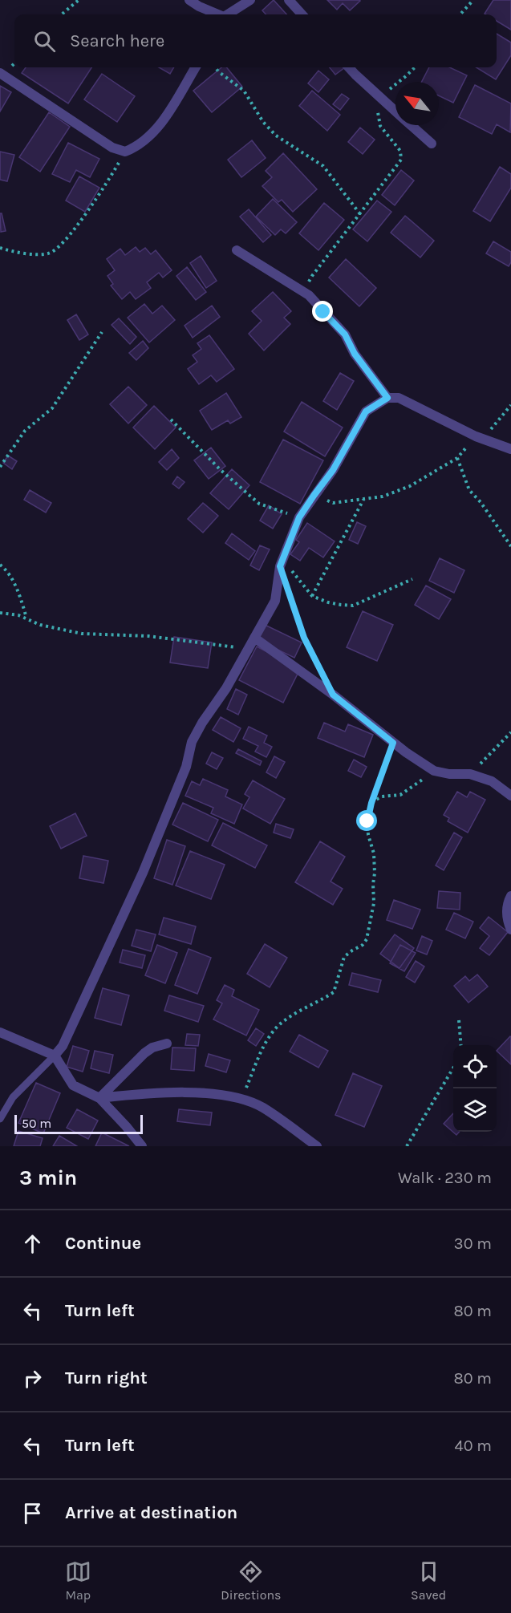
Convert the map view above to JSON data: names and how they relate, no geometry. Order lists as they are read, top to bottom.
{
  "scale_bar": "50 m",
  "north": "top left",
  "page": {
    "search": "Search here",
    "scale": "50 m",
    "heading": ["3 min", "Walk · 230 m"],
    "list": [
      ["Continue", "30 m"],
      ["Turn left", "80 m"],
      ["Turn right", "80 m"],
      ["Turn left", "40 m"],
      "Arrive at destination"
    ],
    "nav": ["Map", "Directions", "Saved"]
  }
}
